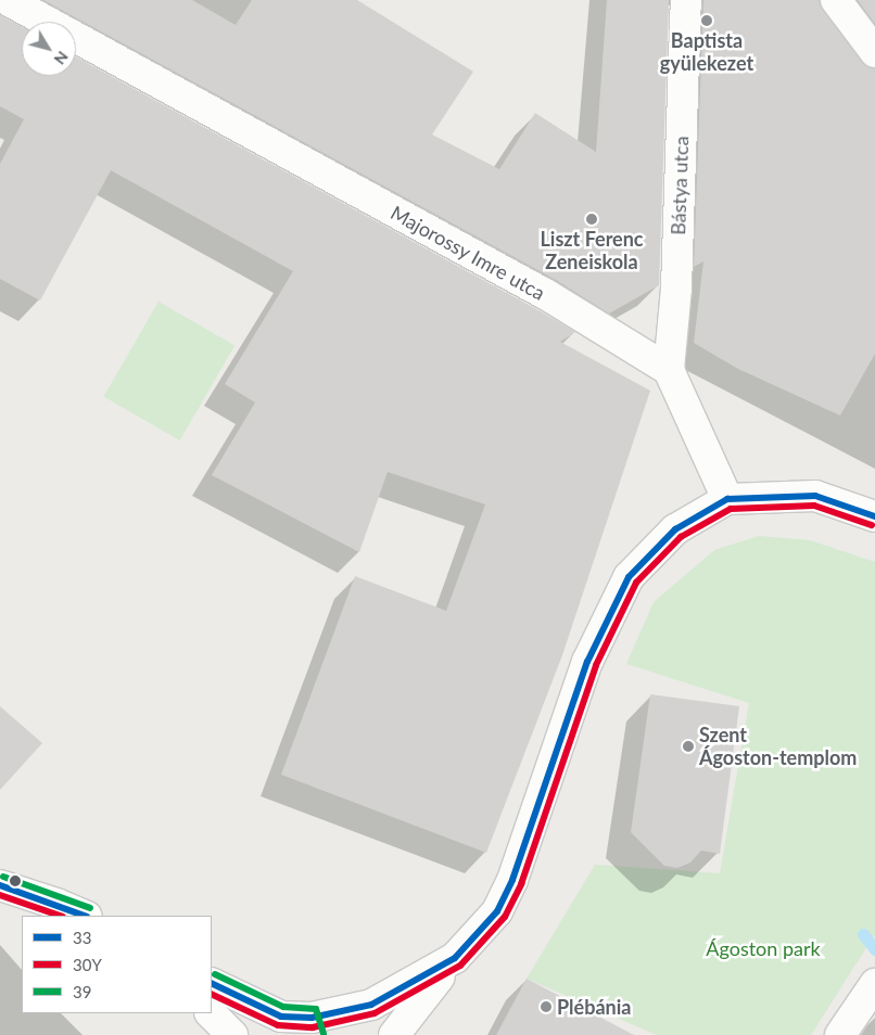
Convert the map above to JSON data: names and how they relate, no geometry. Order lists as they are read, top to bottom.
{
  "streets": {
    "street": ["Bástya utca", "Majorossy Imre utca"]
  },
  "crossings": [
    ["Bástya utca", "Majorossy Imre utca"]
  ],
  "parks": ["Ágoston park"],
  "places": [
    "Baptista gyülekezet",
    "Liszt Ferenc Zeneiskola",
    "Szent Ágoston-templom",
    "Plébánia"
  ],
  "lines": ["transit line 33", "transit line 30Y", "transit line 39"],
  "legend": ["33", "30Y", "39"],
  "north": "bottom right"
}
